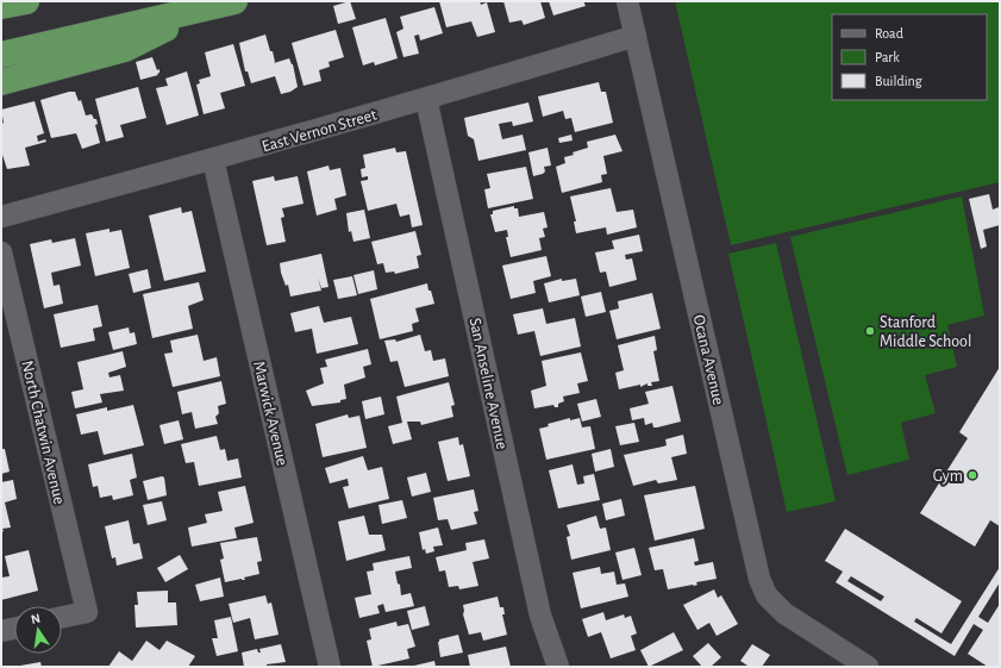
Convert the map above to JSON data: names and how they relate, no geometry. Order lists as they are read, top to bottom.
{
  "streets": {
    "street": [
      "East Vernon Street",
      "Ocana Avenue",
      "San Anseline Avenue",
      "Marwick Avenue",
      "North Chatwin Avenue"
    ]
  },
  "crossings": [
    ["East Vernon Street", "Ocana Avenue"],
    ["East Vernon Street", "San Anseline Avenue"],
    ["East Vernon Street", "Marwick Avenue"]
  ],
  "places": ["Stanford Middle School", "Gym"],
  "legend": ["Road", "Park", "Building"],
  "north": "top"
}
